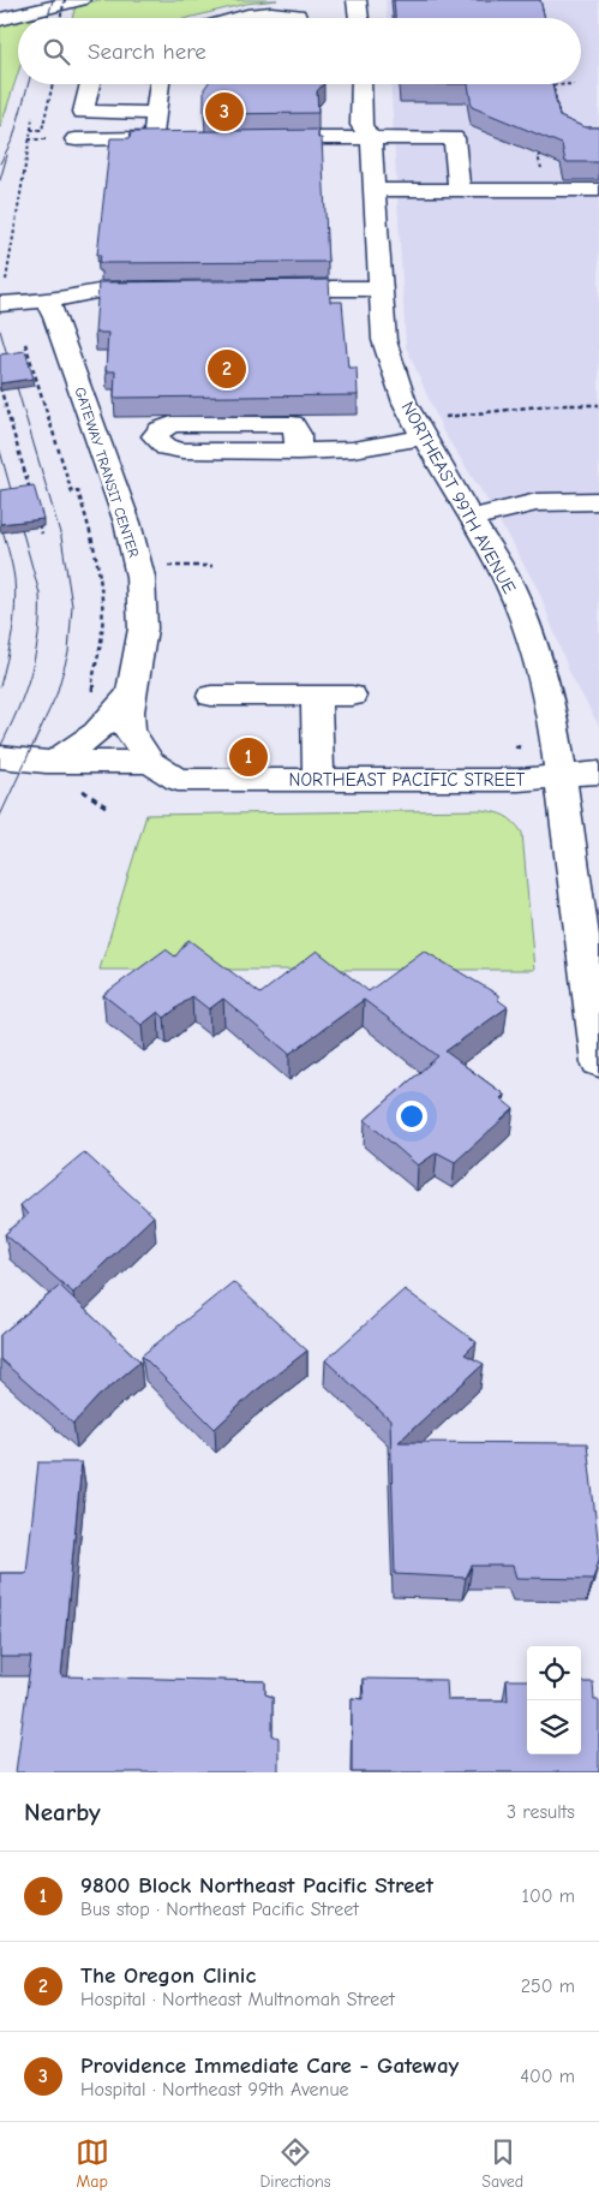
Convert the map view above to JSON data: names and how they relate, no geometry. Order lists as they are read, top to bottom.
{
  "streets": {
    "main road": ["GATEWAY TRANSIT CENTER", "NORTHEAST 99TH AVENUE", "NORTHEAST PACIFIC STREET"]
  },
  "crossings": [
    ["GATEWAY TRANSIT CENTER", "NORTHEAST PACIFIC STREET"],
    ["NORTHEAST 99TH AVENUE", "NORTHEAST PACIFIC STREET"]
  ],
  "page": {
    "search": "Search here",
    "pins": ["3", "2", "1"],
    "heading": ["Nearby", "3 results"],
    "list": [
      {
        "mark": "1",
        "name": "9800 Block Northeast Pacific Street",
        "note": "Bus stop · Northeast Pacific Street",
        "value": "100 m"
      },
      {
        "mark": "2",
        "name": "The Oregon Clinic",
        "note": "Hospital · Northeast Multnomah Street",
        "value": "250 m"
      },
      {
        "mark": "3",
        "name": "Providence Immediate Care - Gateway",
        "note": "Hospital · Northeast 99th Avenue",
        "value": "400 m"
      }
    ],
    "nav": ["Map", "Directions", "Saved"]
  }
}
